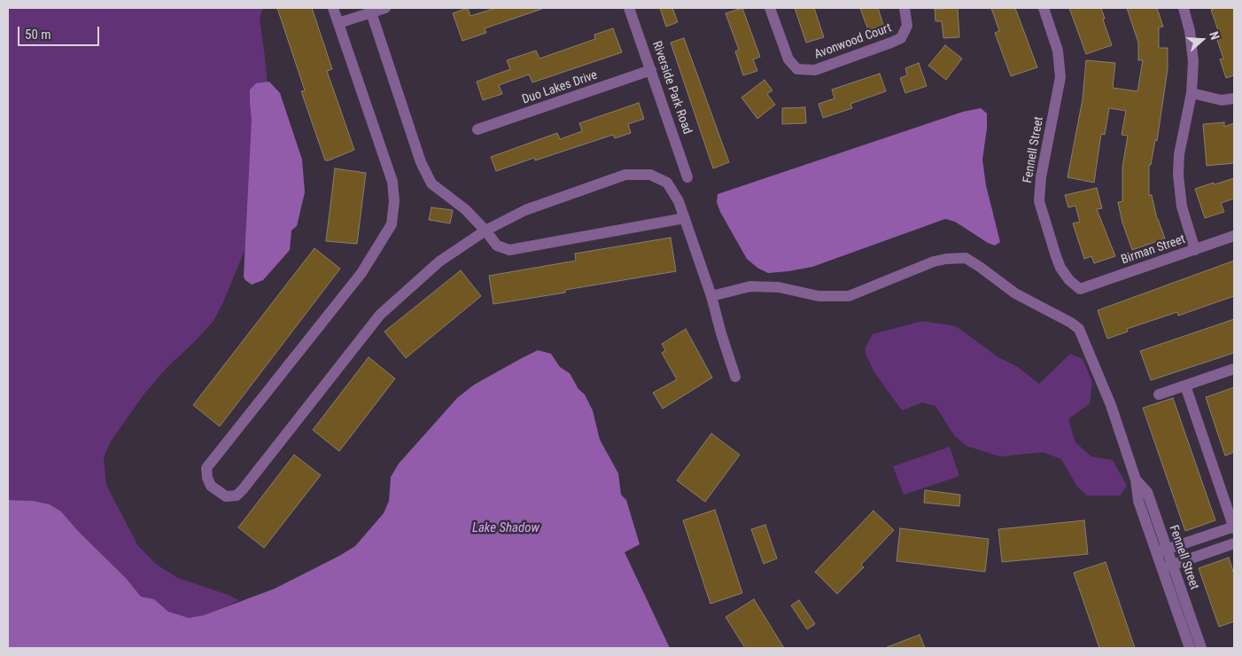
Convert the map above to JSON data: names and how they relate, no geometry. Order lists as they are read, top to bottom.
{
  "streets": {
    "street": [
      "Avonwood Court",
      "Duo Lakes Drive",
      "Riverside Park Road",
      "Fennell Street",
      "Birman Street"
    ]
  },
  "crossings": [
    ["Duo Lakes Drive", "Riverside Park Road"],
    ["Fennell Street", "Birman Street"]
  ],
  "water": ["Lake Shadow"],
  "scale_bar": "50 m",
  "north": "right"
}
